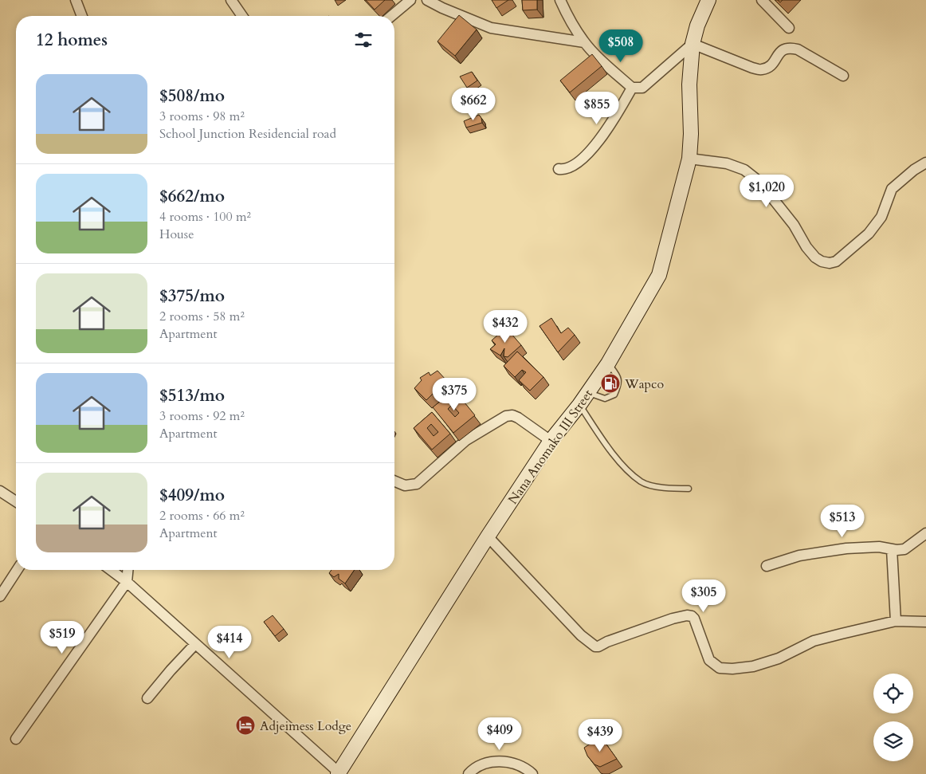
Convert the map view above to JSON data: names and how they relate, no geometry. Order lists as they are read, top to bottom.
{
  "streets": {
    "street": ["Nana Anomako III Street"]
  },
  "places": {
    "fuel station": ["Wapco"],
    "hotel": ["Adjeimess Lodge"]
  },
  "page": {
    "heading": "12 homes",
    "price": [
      "$508",
      "$662",
      "$855",
      "$1,020",
      "$432",
      "$375",
      "$513",
      "$305",
      "$519",
      "$414",
      "$409",
      "$439"
    ],
    "list": [
      {
        "name": "$508/mo",
        "note": "3 rooms · 98 m² · School Junction Residencial road"
      },
      {
        "name": "$662/mo",
        "note": "4 rooms · 100 m² · House"
      },
      {
        "name": "$375/mo",
        "note": "2 rooms · 58 m² · Apartment"
      },
      {
        "name": "$513/mo",
        "note": "3 rooms · 92 m² · Apartment"
      },
      {
        "name": "$409/mo",
        "note": "2 rooms · 66 m² · Apartment"
      }
    ]
  }
}
